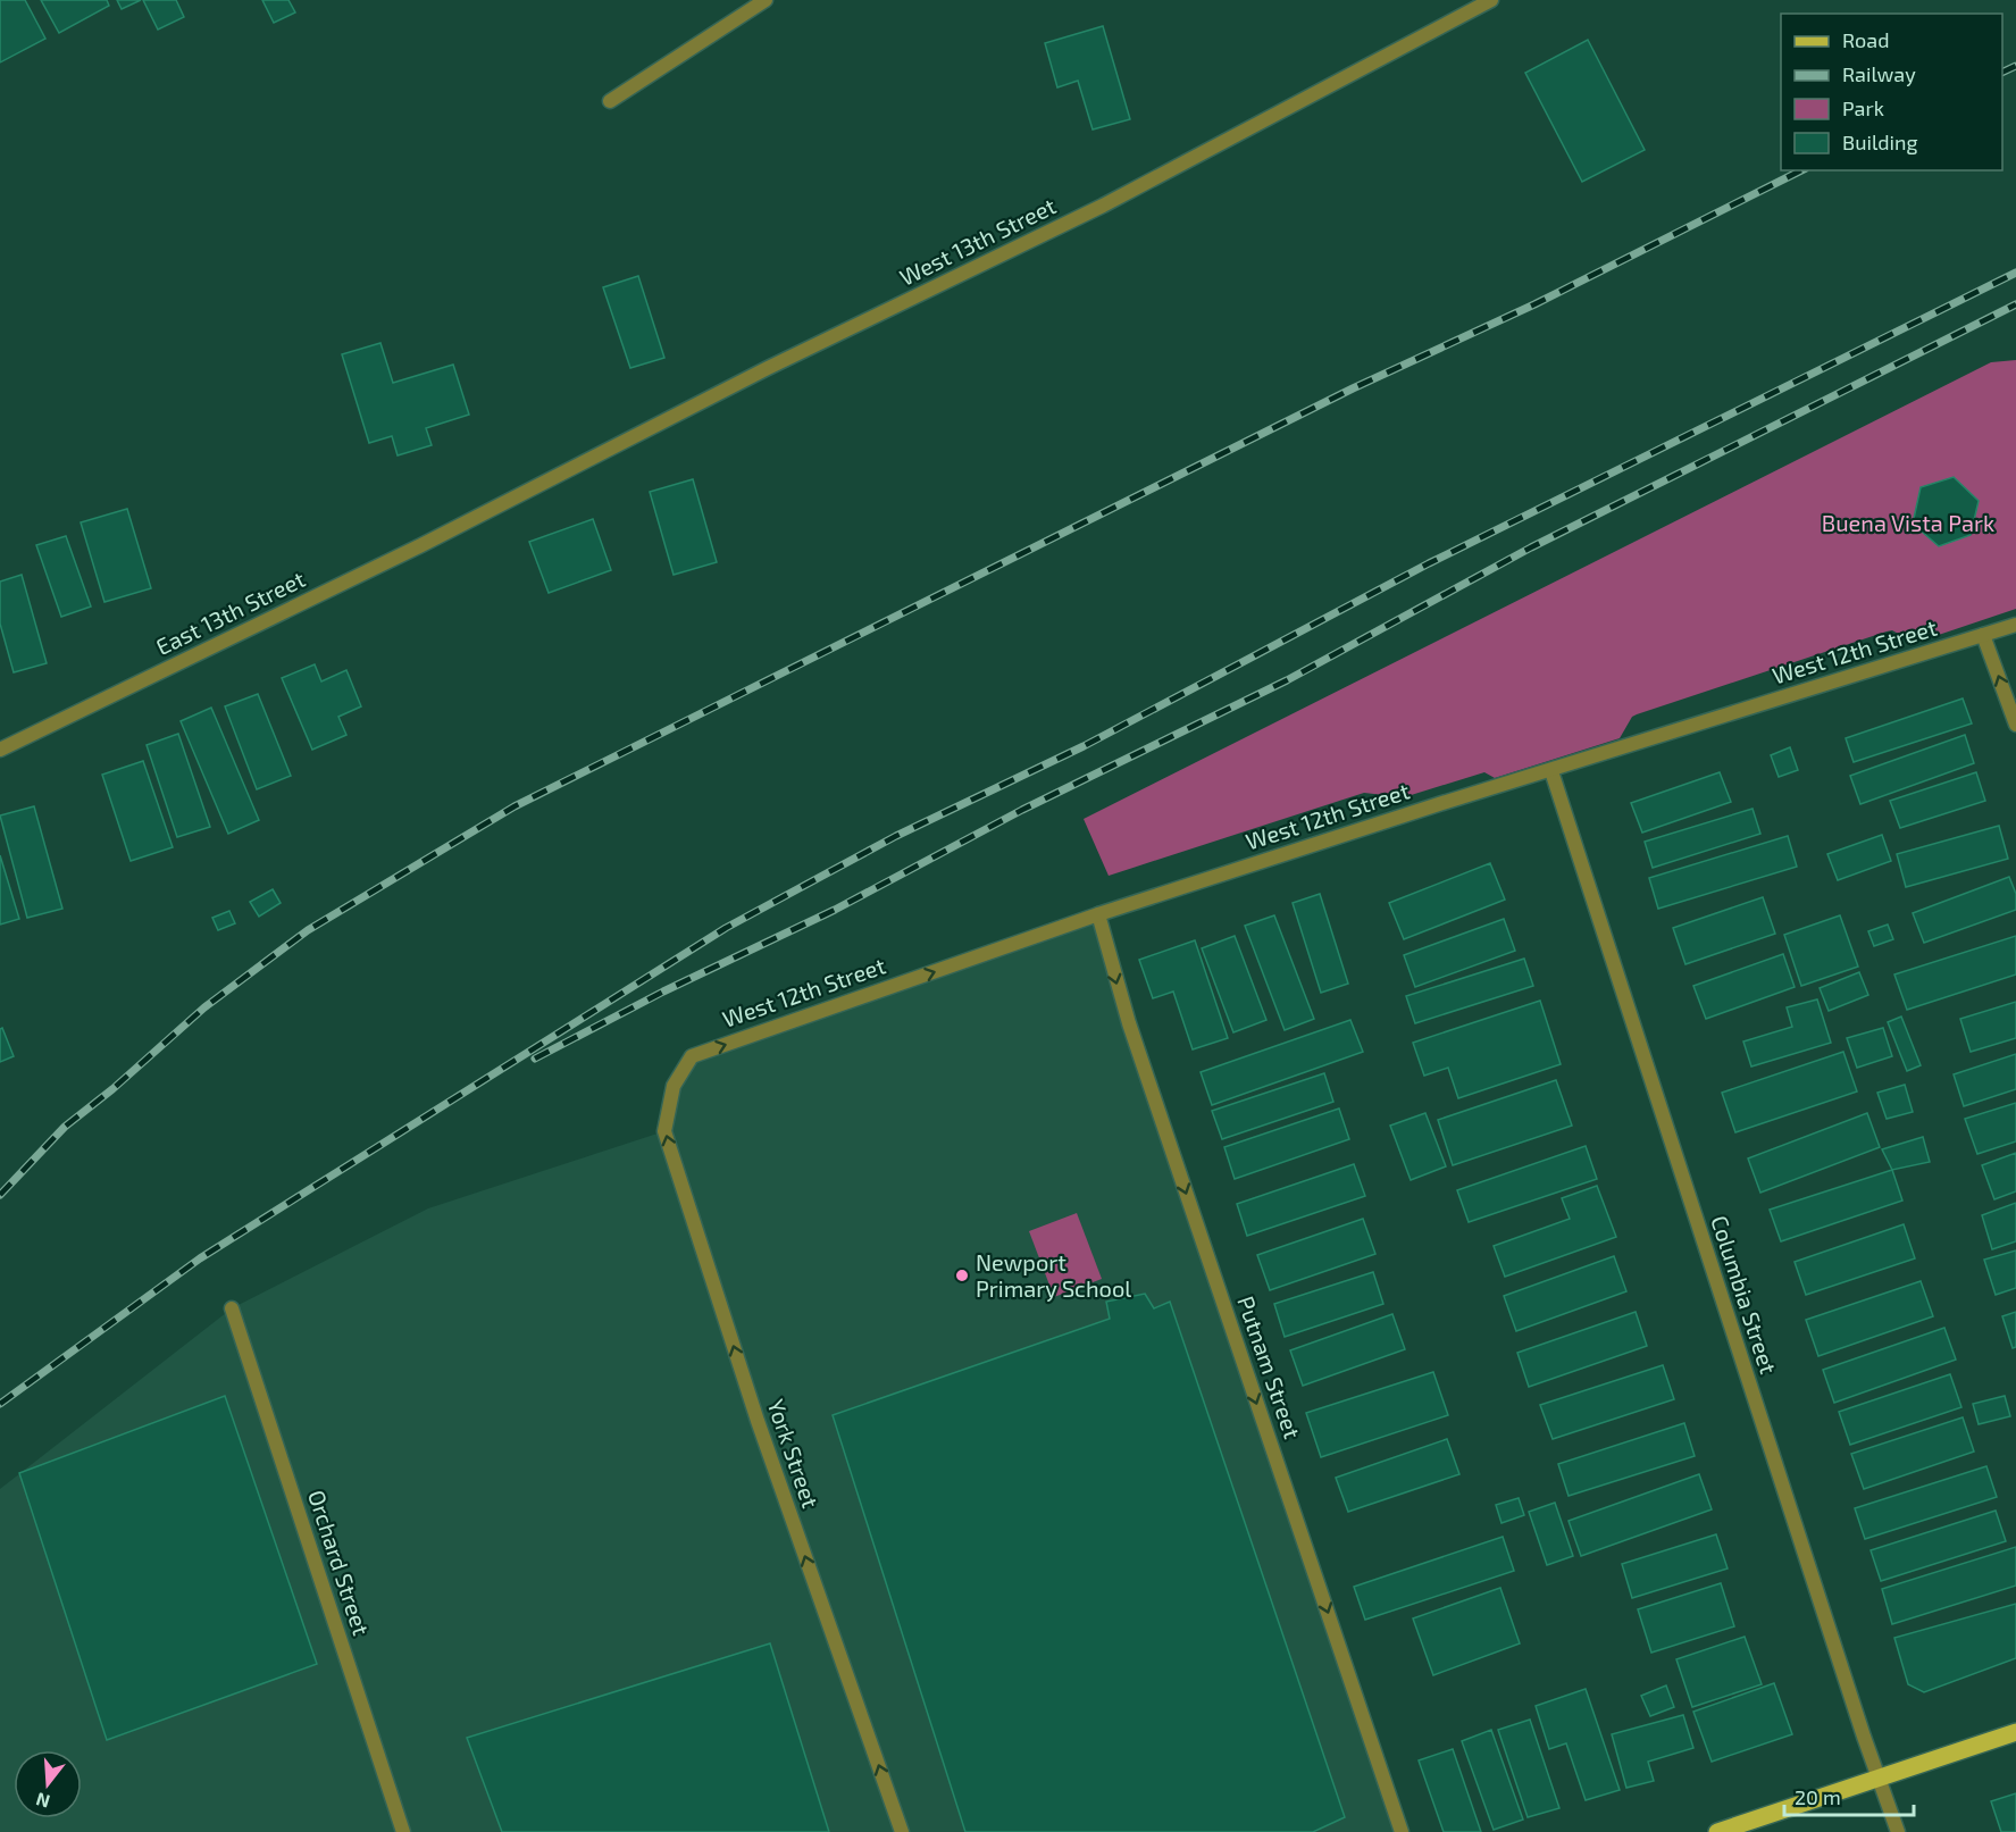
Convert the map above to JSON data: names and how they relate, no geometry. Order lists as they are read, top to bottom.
{
  "streets": {
    "street": [
      "West 13th Street",
      "East 13th Street",
      "West 12th Street",
      "Columbia Street",
      "Putnam Street",
      "York Street",
      "Orchard Street"
    ]
  },
  "crossings": [
    ["West 13th Street", "East 13th Street"],
    ["West 12th Street", "Columbia Street"],
    ["West 12th Street", "Putnam Street"],
    ["West 12th Street", "York Street"]
  ],
  "one_way": ["Putnam Street", "York Street"],
  "parks": ["Buena Vista Park"],
  "places": ["Newport Primary School"],
  "legend": [
    "Road",
    "Railway",
    "Park",
    "Building"
  ],
  "scale_bar": "20 m",
  "north": "bottom"
}
